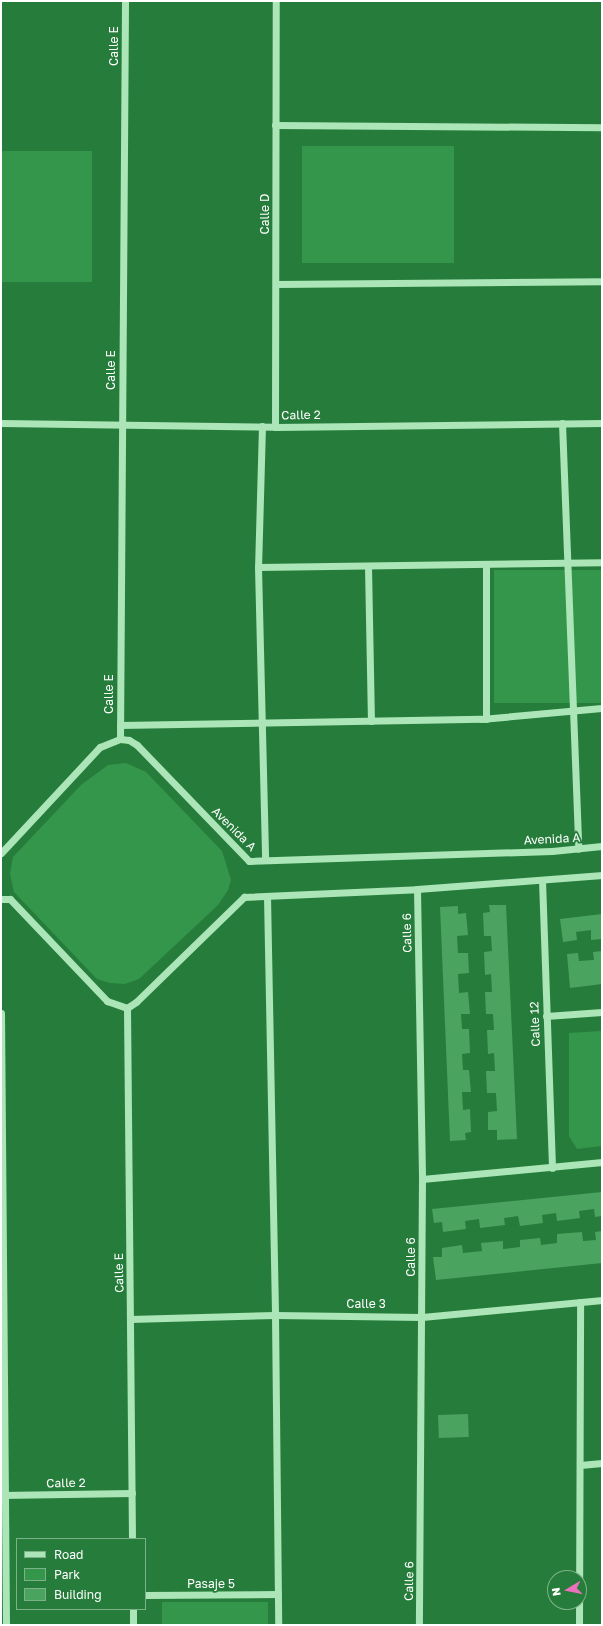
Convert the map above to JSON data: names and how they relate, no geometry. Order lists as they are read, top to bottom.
{
  "streets": {
    "street": [
      "Calle E",
      "Calle D",
      "Calle 2",
      "Avenida A",
      "Calle 6",
      "Calle 12",
      "Calle 3",
      "Pasaje 5"
    ]
  },
  "crossings": [
    ["Calle E", "Calle 2"],
    ["Calle E", "Avenida A"],
    ["Calle E", "Calle 3"],
    ["Calle D", "Calle 2"],
    ["Calle 6", "Calle 3"]
  ],
  "legend": ["Road", "Park", "Building"],
  "north": "left"
}
